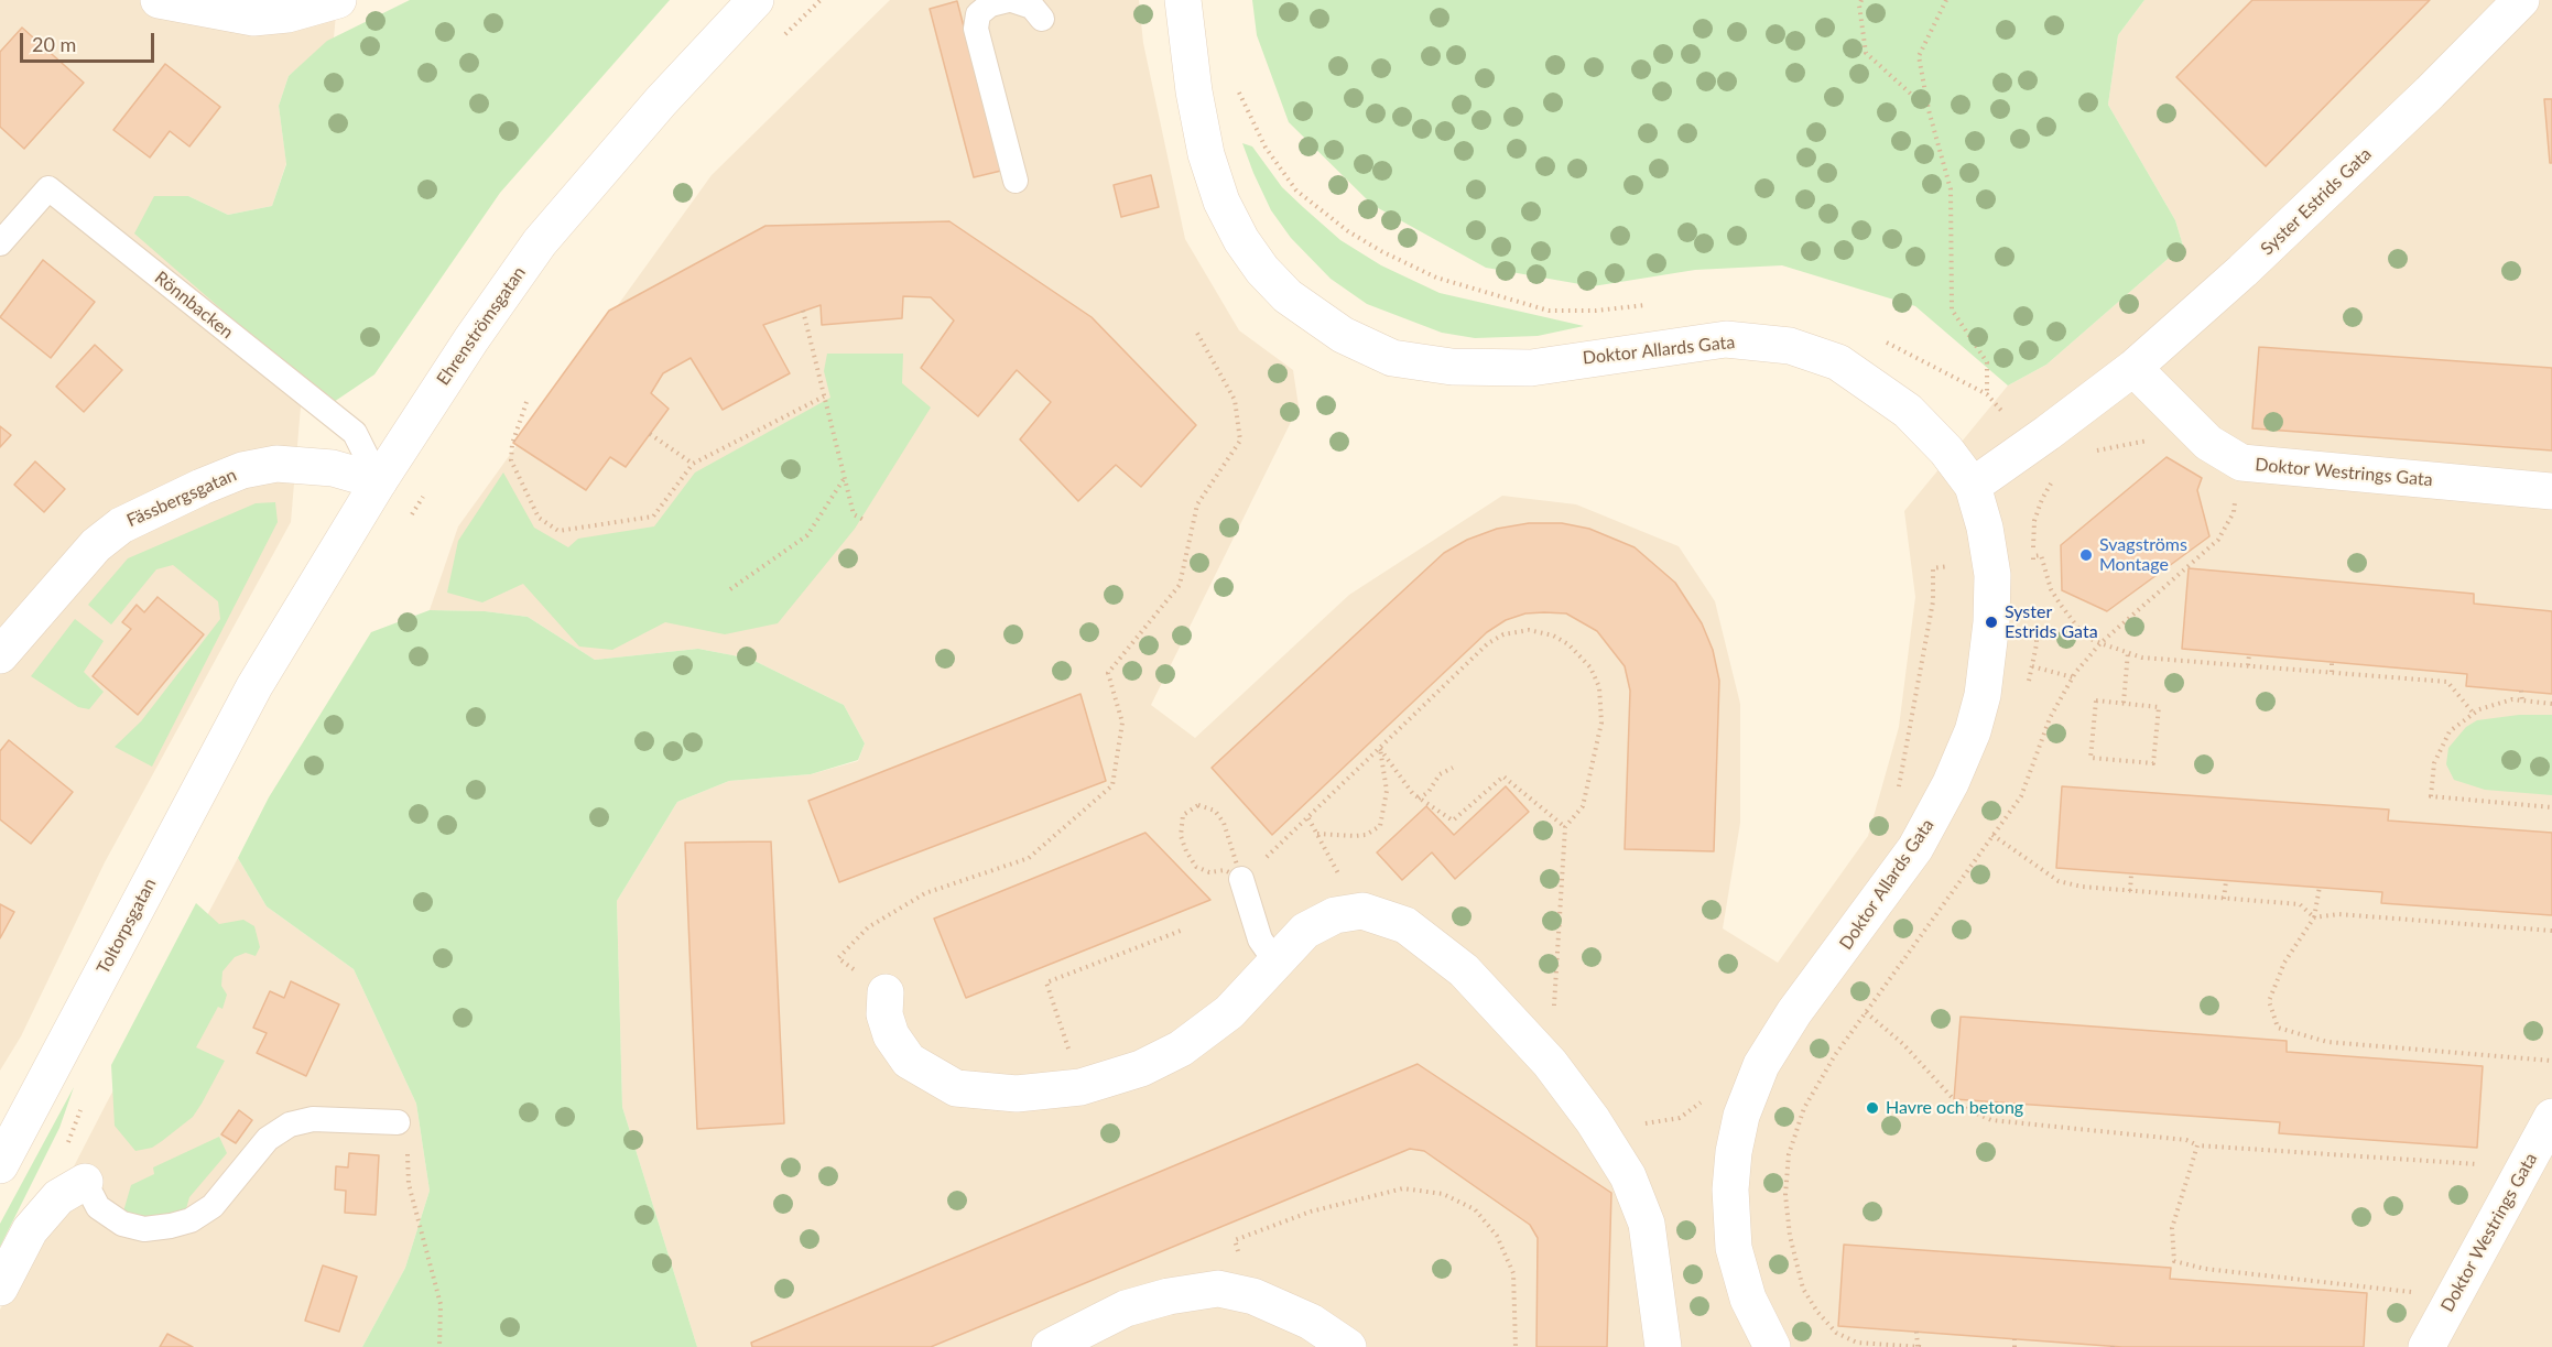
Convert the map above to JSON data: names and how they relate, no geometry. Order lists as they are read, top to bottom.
{
  "streets": {
    "street": [
      "Syster Estrids Gata",
      "Ehrenströmsgatan",
      "Doktor Allards Gata",
      "Doktor Westrings Gata",
      "Fässbergsgatan",
      "Toltorpsgatan"
    ],
    "lane": ["Rönnbacken"]
  },
  "crossings": [
    ["Syster Estrids Gata", "Doktor Allards Gata"],
    ["Syster Estrids Gata", "Doktor Westrings Gata"],
    ["Rönnbacken", "Ehrenströmsgatan"],
    ["Rönnbacken", "Fässbergsgatan"],
    ["Ehrenströmsgatan", "Fässbergsgatan"],
    ["Ehrenströmsgatan", "Toltorpsgatan"]
  ],
  "places": ["Svagströms Montage", "Syster Estrids Gata", "Havre och betong"],
  "scale_bar": "20 m"
}
